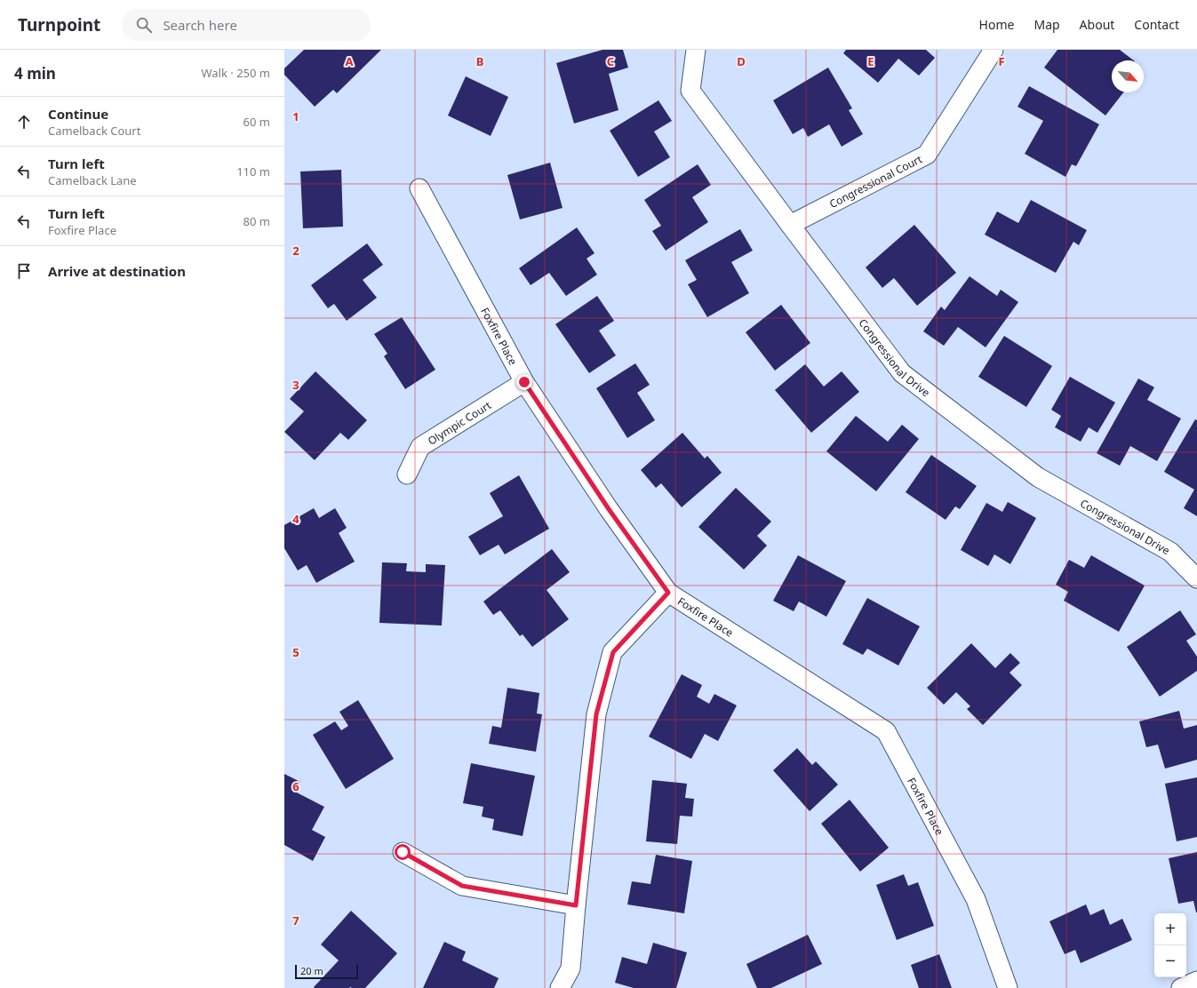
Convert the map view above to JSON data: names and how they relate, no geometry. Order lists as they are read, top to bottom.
{
  "streets": {
    "street": [
      "Congressional Court",
      "Foxfire Place",
      "Congressional Drive",
      "Olympic Court"
    ]
  },
  "crossings": [
    ["Congressional Court", "Congressional Drive"],
    ["Foxfire Place", "Olympic Court"]
  ],
  "scale_bar": "20 m",
  "north": "bottom right",
  "page": {
    "header": "Turnpoint",
    "search": "Search here",
    "nav": [
      "Home",
      "Map",
      "About",
      "Contact"
    ],
    "heading": ["4 min", "Walk · 250 m"],
    "list": [
      ["Continue", "Camelback Court", "60 m"],
      ["Turn left", "Camelback Lane", "110 m"],
      ["Turn left", "Foxfire Place", "80 m"],
      "Arrive at destination"
    ],
    "map_buttons": ["+", "−"],
    "scale": "20 m"
  },
  "grid": {
    "columns": [
      "A",
      "B",
      "C",
      "D",
      "E",
      "F"
    ],
    "rows": [
      "1",
      "2",
      "3",
      "4",
      "5",
      "6",
      "7"
    ]
  }
}
